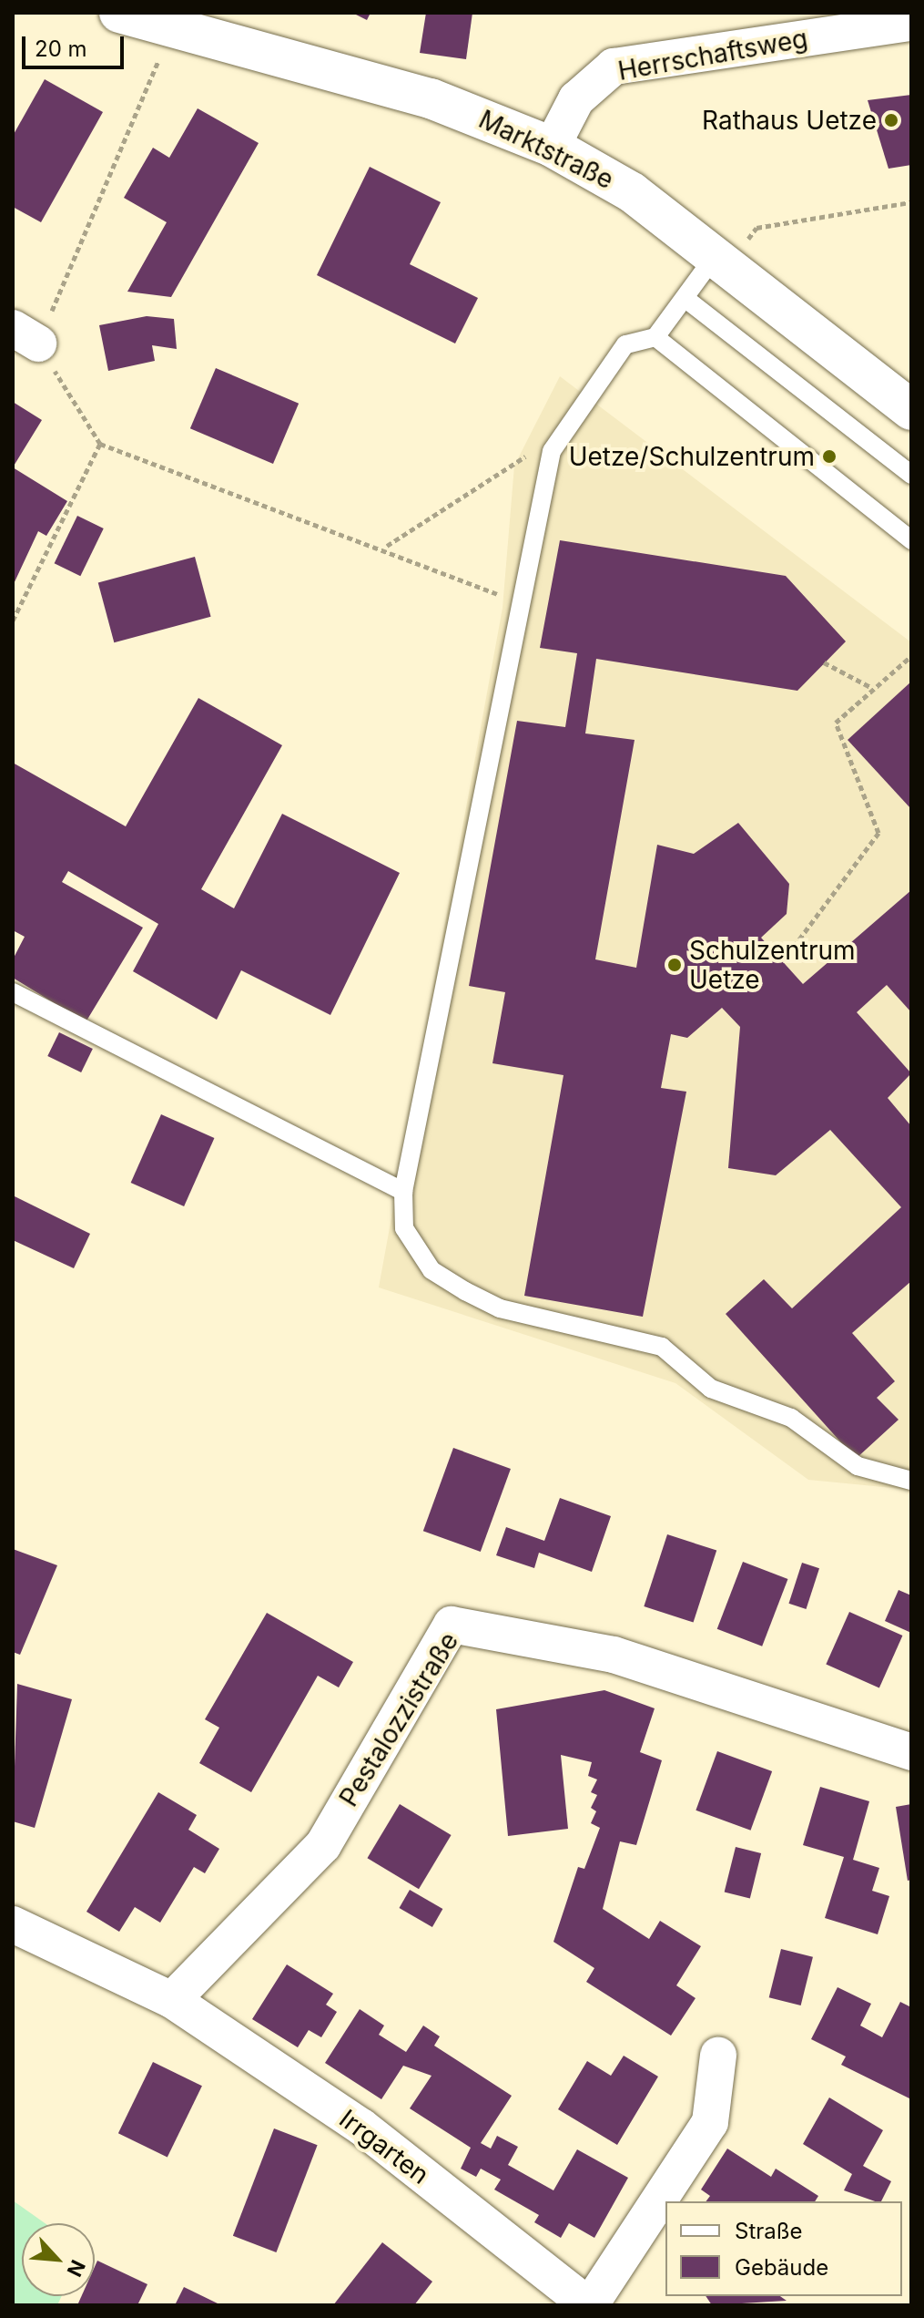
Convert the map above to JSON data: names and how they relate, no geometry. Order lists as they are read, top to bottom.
{
  "streets": {
    "street": [
      "Herrschaftsweg",
      "Marktstraße",
      "Pestalozzistraße",
      "Irrgarten"
    ]
  },
  "crossings": [
    ["Herrschaftsweg", "Marktstraße"],
    ["Pestalozzistraße", "Irrgarten"]
  ],
  "places": ["Rathaus Uetze", "Uetze/Schulzentrum", "Schulzentrum Uetze"],
  "legend": ["Straße", "Gebäude"],
  "scale_bar": "20 m",
  "north": "bottom right"
}
